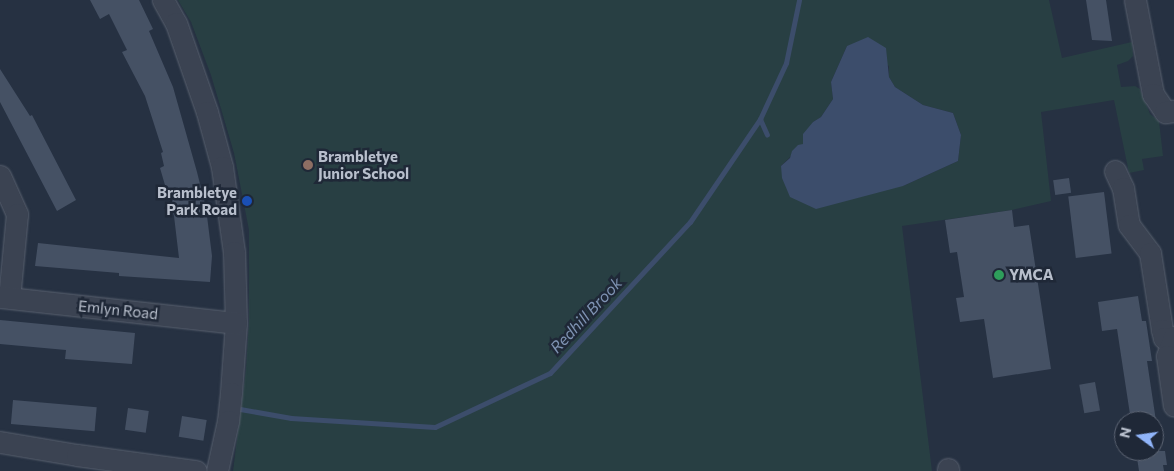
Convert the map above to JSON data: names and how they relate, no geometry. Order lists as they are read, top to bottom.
{
  "streets": {
    "street": ["Emlyn Road"]
  },
  "water": ["Redhill Brook"],
  "places": ["Brambletye Junior School", "Brambletye Park Road", "YMCA"],
  "north": "left"
}
